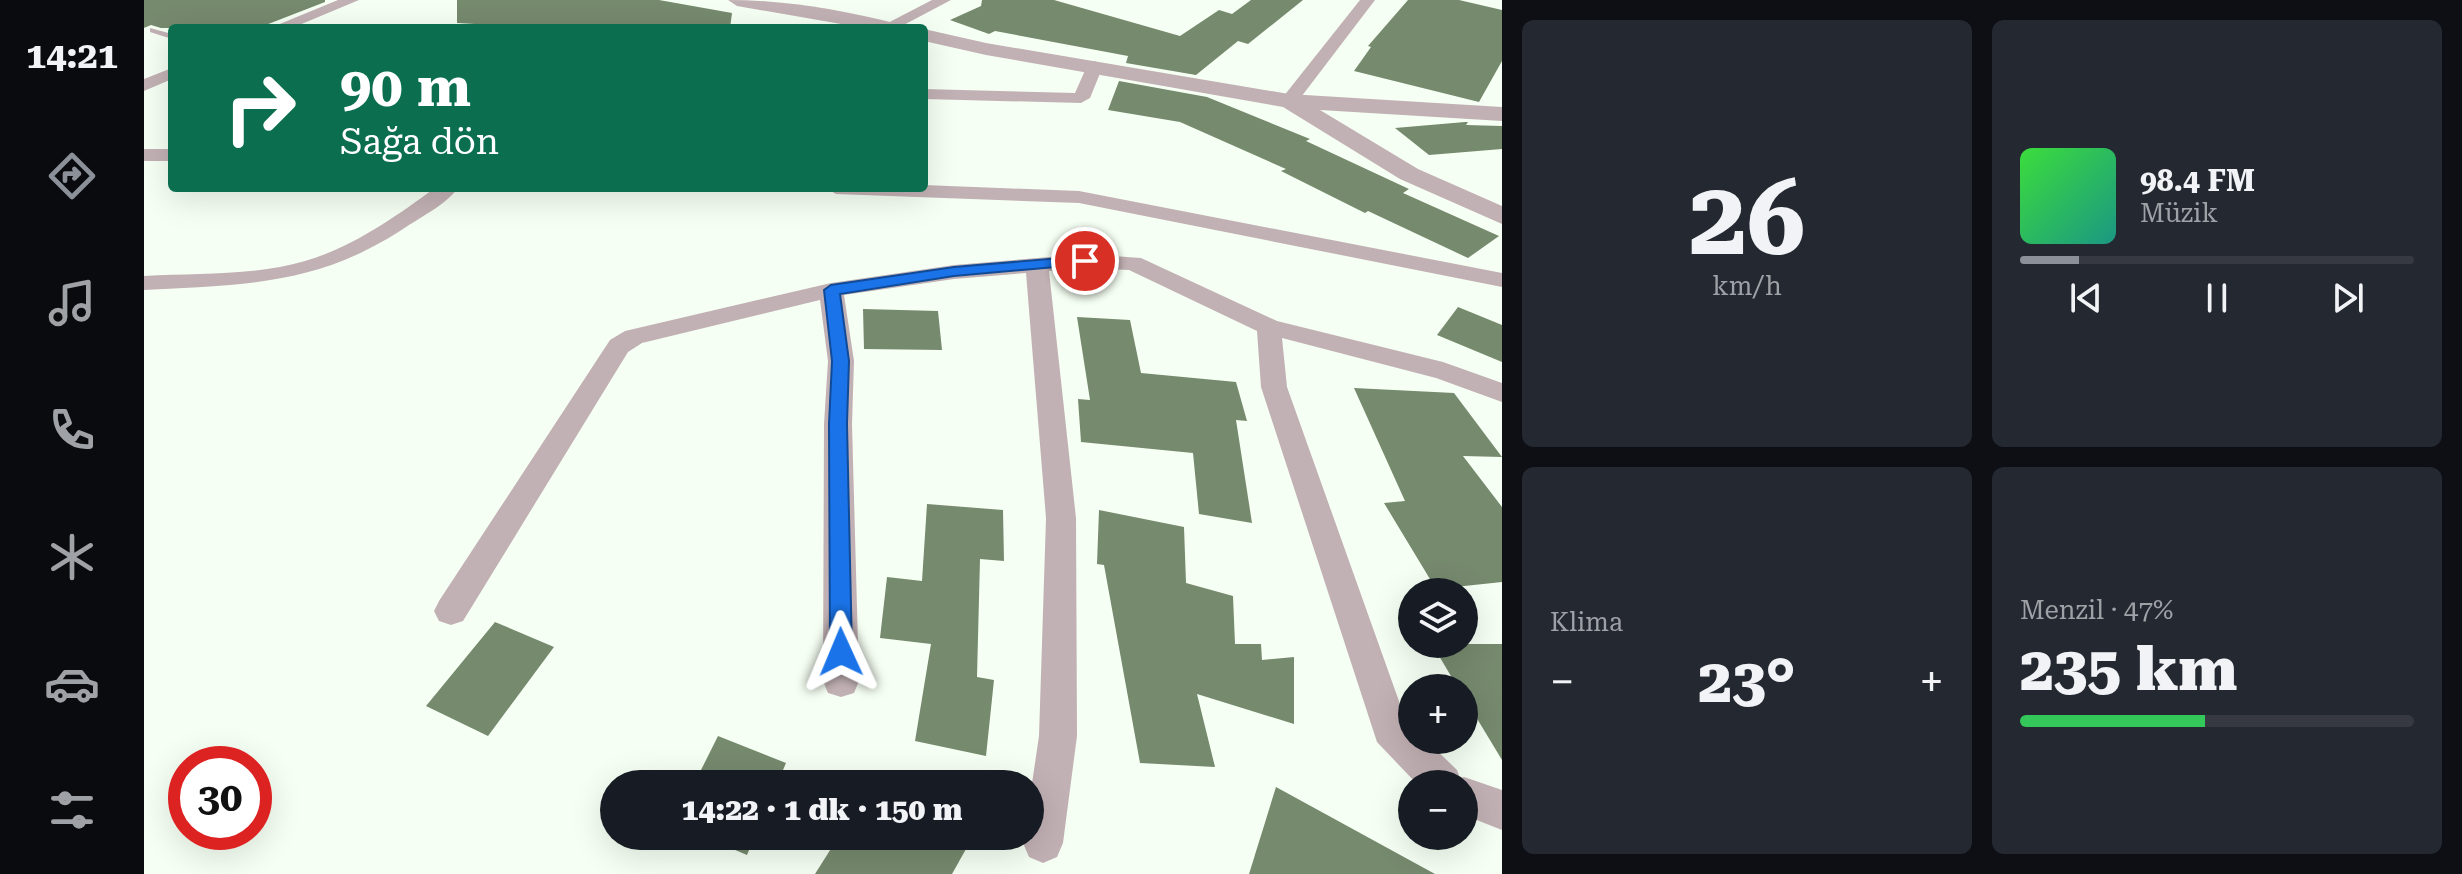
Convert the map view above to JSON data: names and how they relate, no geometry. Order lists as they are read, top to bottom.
{
  "page": {
    "tabs": "14:21",
    "tile": [
      ["26", "km/h"],
      "Klima",
      ["Menzil · 47%", "235 km"]
    ],
    "turn": ["90 m", "Sağa dön"],
    "song": ["98.4 FM", "Müzik"],
    "map_buttons": ["+", "−"],
    "heat": ["−", "23°", "+"],
    "limit": "30",
    "trip": "14:22 · 1 dk · 150 m"
  }
}
